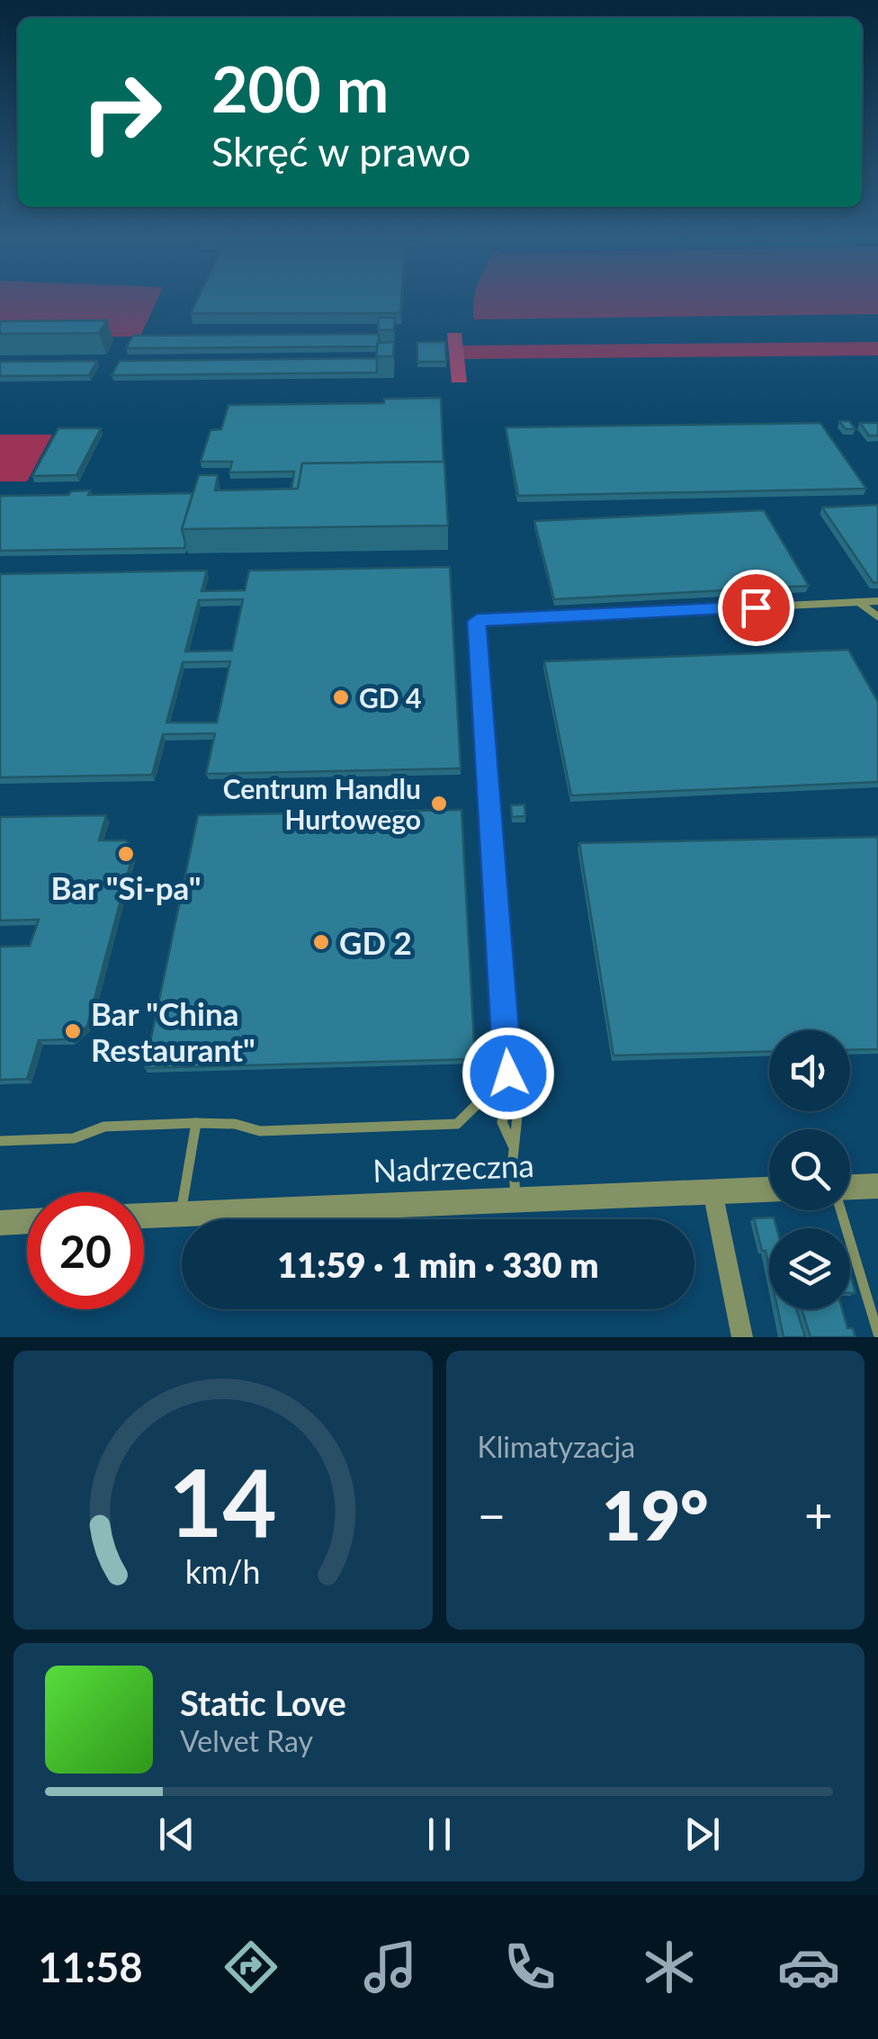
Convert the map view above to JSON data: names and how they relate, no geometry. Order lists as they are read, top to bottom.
{
  "streets": {
    "street": ["Nadrzeczna"]
  },
  "places": [
    "GD 4",
    "Centrum Handlu Hurtowego",
    "Bar \"Si-pa\"",
    "GD 2",
    "Bar \"China Restaurant\""
  ],
  "page": {
    "turn": ["200 m", "Skręć w prawo"],
    "limit": "20",
    "trip": "11:59 · 1 min · 330 m",
    "tile": "Klimatyzacja",
    "heat": ["−", "19°", "+"],
    "song": ["Static Love", "Velvet Ray"],
    "tabs": "11:58",
    "gauge": ["14", "km/h"]
  }
}
